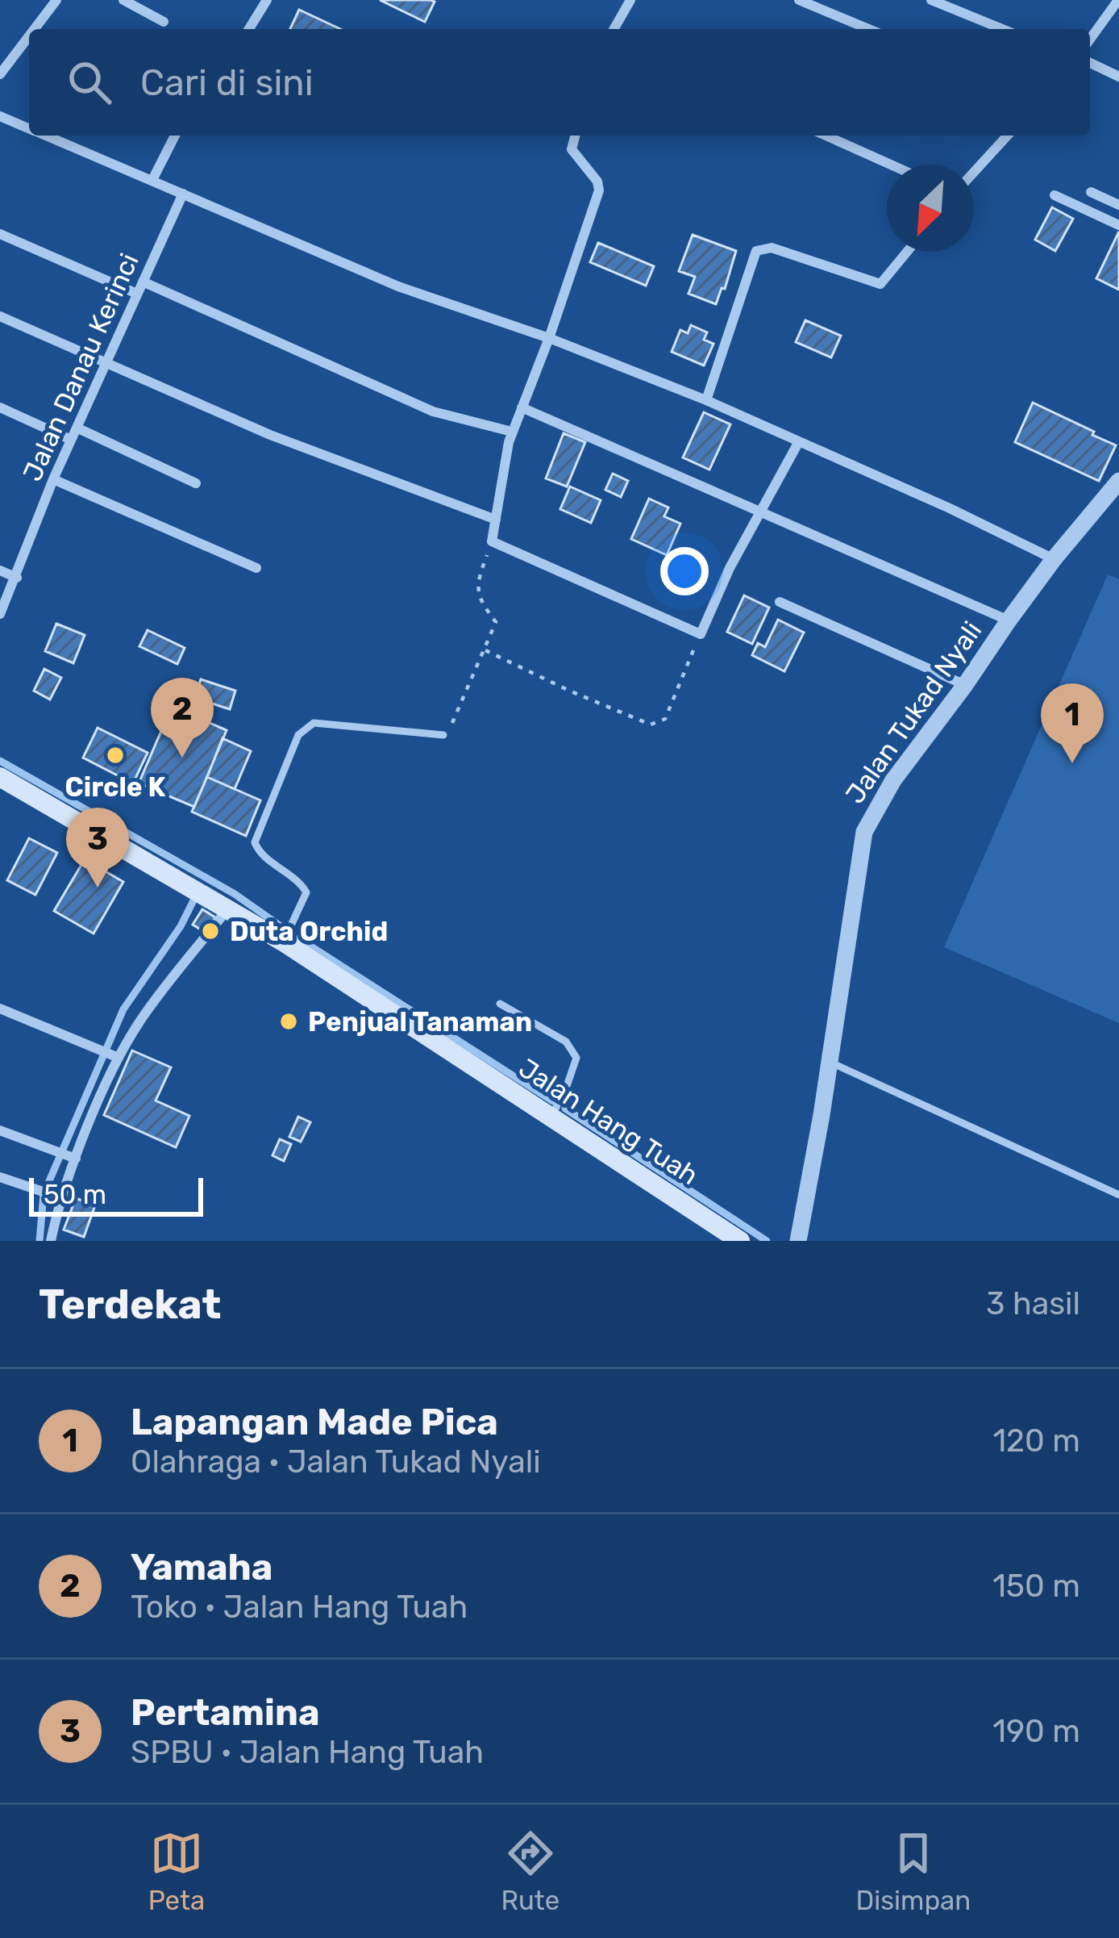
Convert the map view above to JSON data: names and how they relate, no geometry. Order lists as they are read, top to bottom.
{
  "streets": {
    "main road": ["Jalan Hang Tuah"],
    "street": ["Jalan Danau Kerinci", "Jalan Tukad Nyali"]
  },
  "places": ["Circle K", "Duta Orchid", "Penjual Tanaman"],
  "scale_bar": "50 m",
  "north": "bottom left",
  "page": {
    "search": "Cari di sini",
    "pins": ["2", "1", "3"],
    "scale": "50 m",
    "heading": ["Terdekat", "3 hasil"],
    "list": [
      {
        "mark": "1",
        "name": "Lapangan Made Pica",
        "note": "Olahraga · Jalan Tukad Nyali",
        "value": "120 m"
      },
      {
        "mark": "2",
        "name": "Yamaha",
        "note": "Toko · Jalan Hang Tuah",
        "value": "150 m"
      },
      {
        "mark": "3",
        "name": "Pertamina",
        "note": "SPBU · Jalan Hang Tuah",
        "value": "190 m"
      }
    ],
    "nav": ["Peta", "Rute", "Disimpan"]
  }
}
